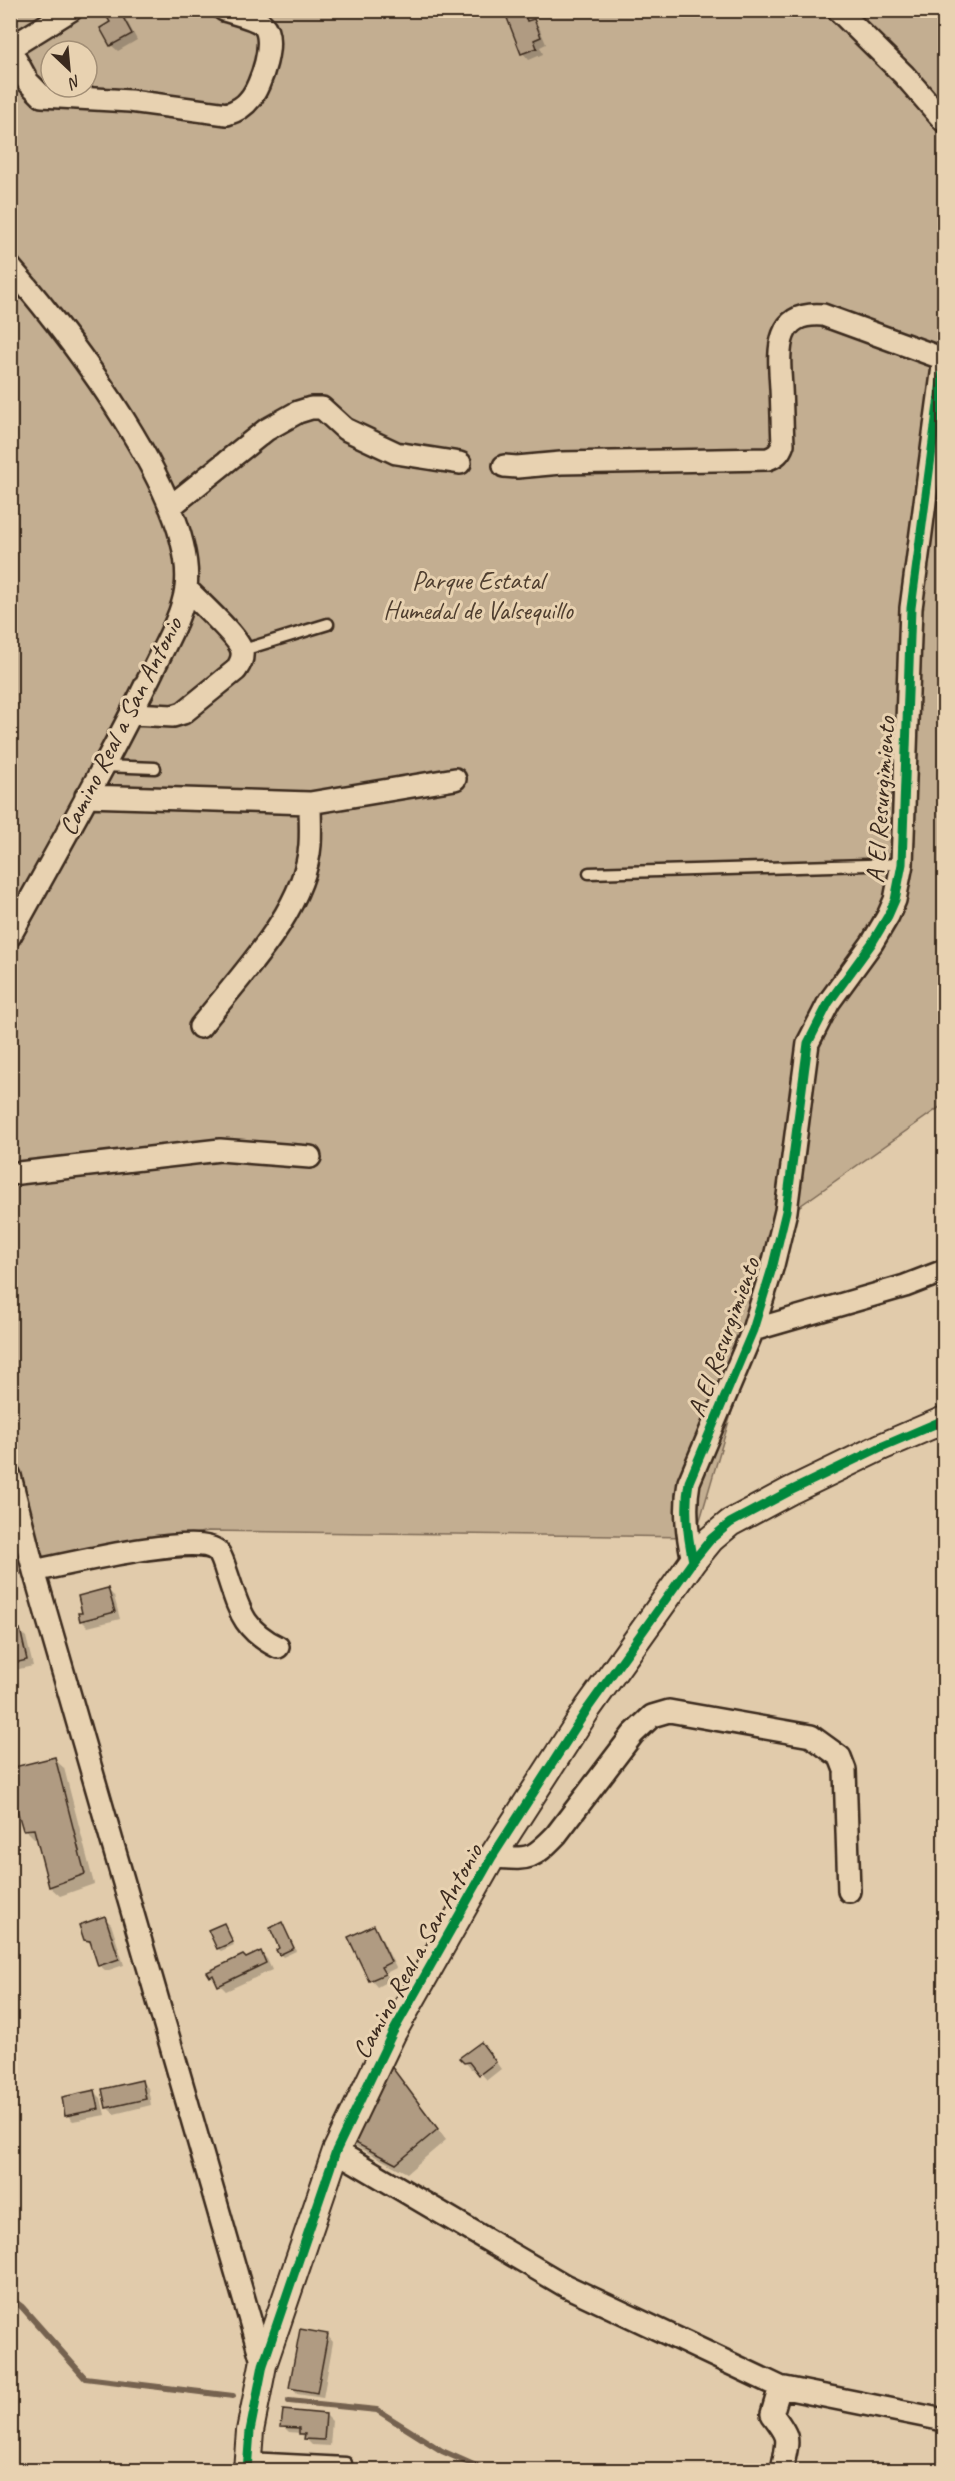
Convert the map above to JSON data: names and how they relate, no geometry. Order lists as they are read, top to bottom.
{
  "streets": {
    "street": ["Camino Real a San Antonio", "A El Resurgimiento"]
  },
  "crossings": [
    ["Camino Real a San Antonio", "A El Resurgimiento"]
  ],
  "parks": ["Parque Estatal Humedal de Valsequillo"],
  "north": "bottom right"
}
